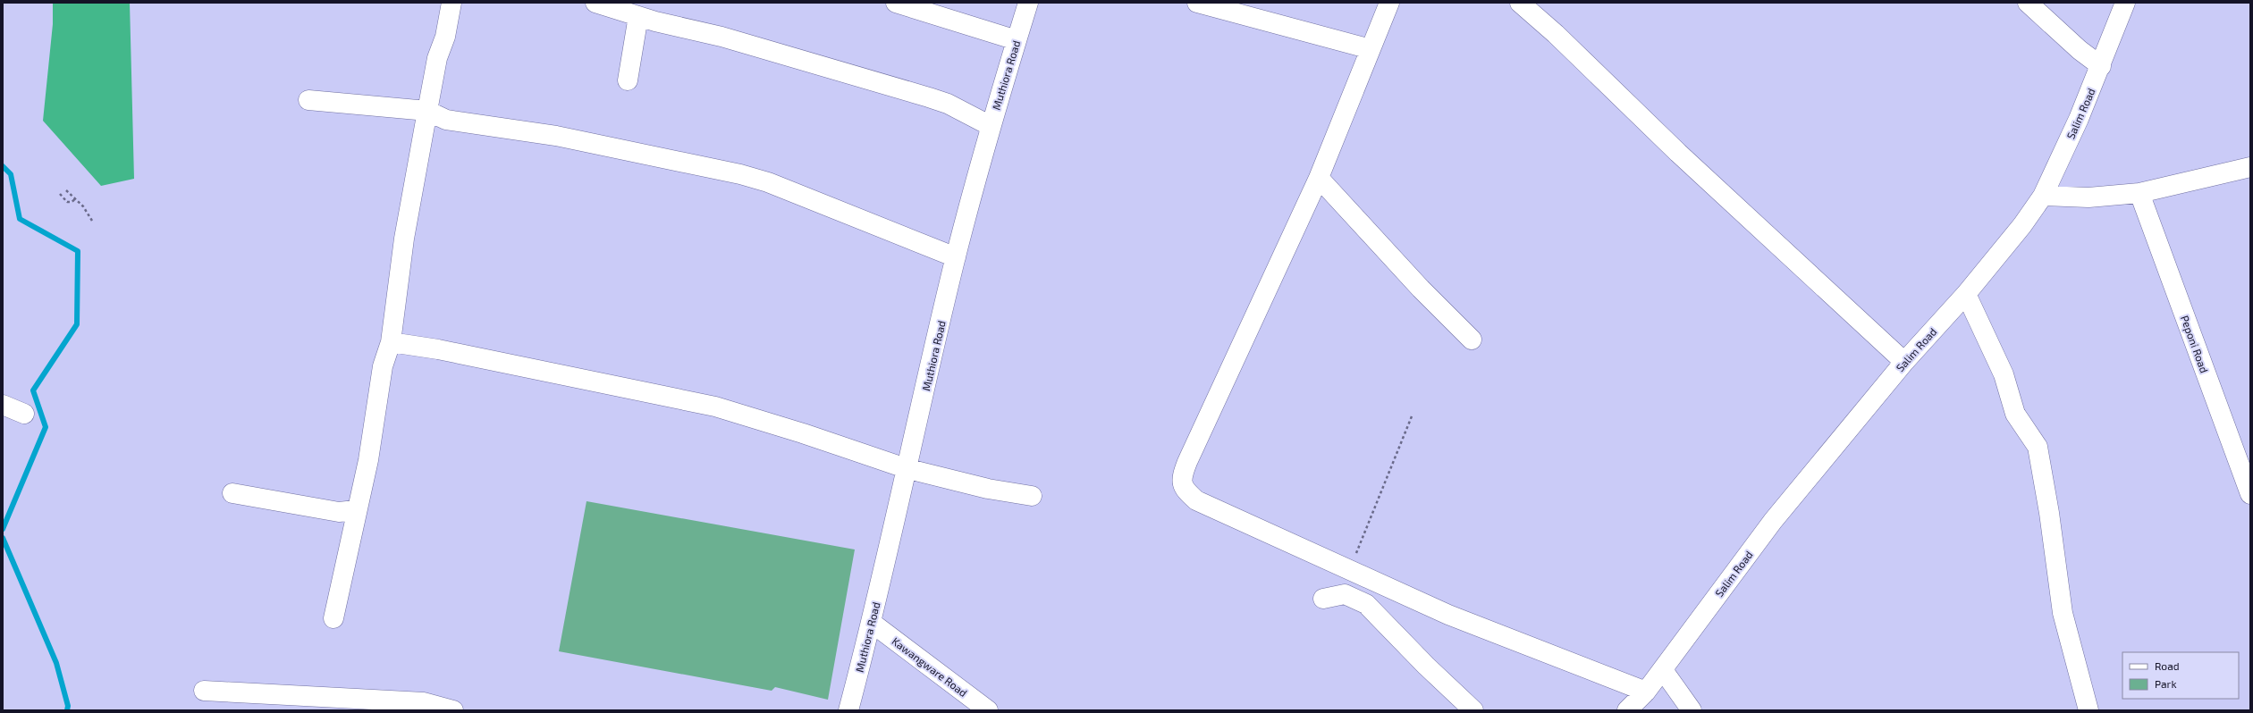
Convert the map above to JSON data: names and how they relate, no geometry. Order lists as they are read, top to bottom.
{
  "streets": {
    "street": [
      "Muthiora Road",
      "Salim Road",
      "Peponi Road",
      "Kawangware Road"
    ]
  },
  "crossings": [
    ["Muthiora Road", "Kawangware Road"]
  ],
  "legend": ["Road", "Park"]
}
